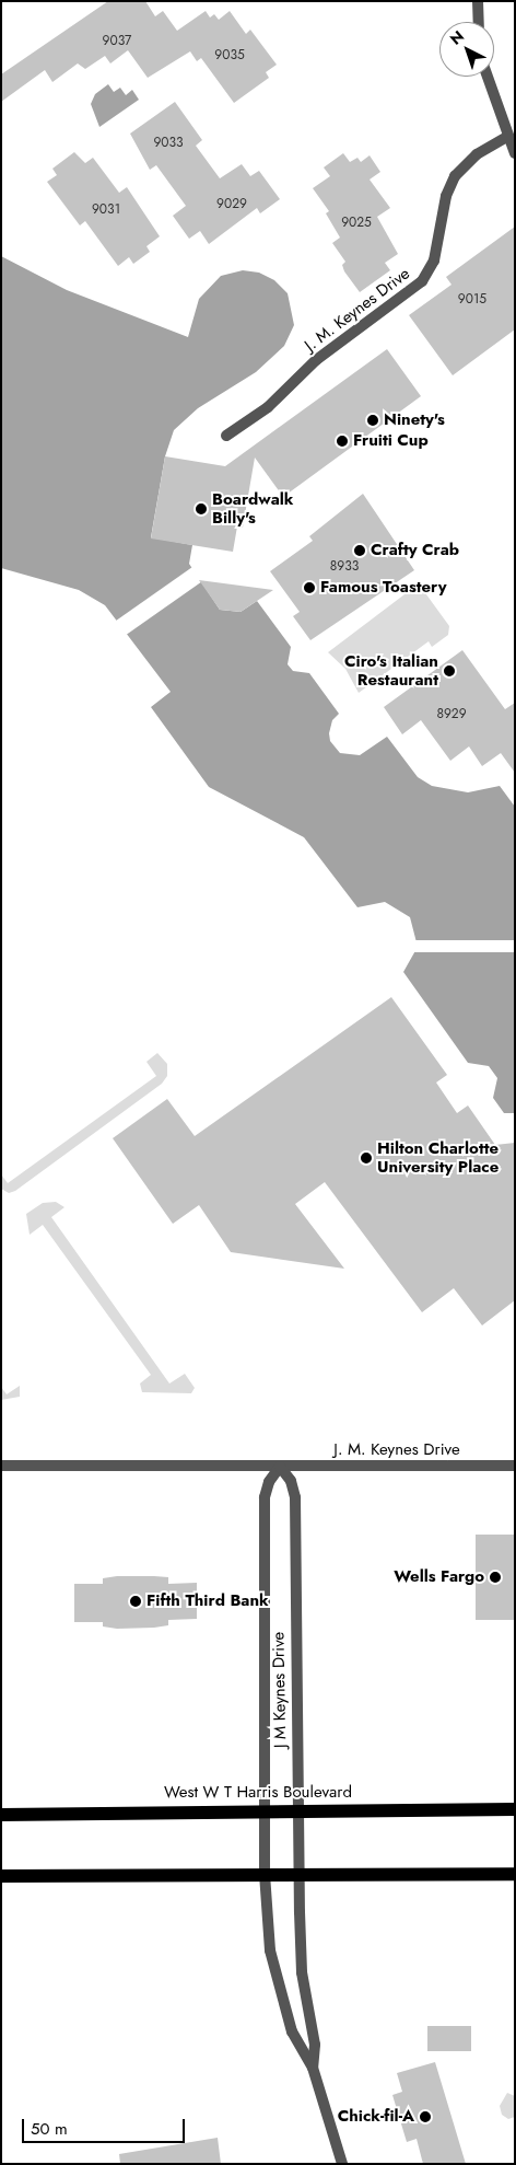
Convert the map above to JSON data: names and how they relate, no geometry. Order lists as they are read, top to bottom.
{
  "streets": {
    "main road": ["West W T Harris Boulevard"],
    "street": ["J. M. Keynes Drive", "J M Keynes Drive"]
  },
  "crossings": [
    ["J. M. Keynes Drive", "J M Keynes Drive"],
    ["J M Keynes Drive", "West W T Harris Boulevard"]
  ],
  "places": [
    "Ninety's",
    "Fruiti Cup",
    "Boardwalk Billy's",
    "Crafty Crab",
    "Famous Toastery",
    "Ciro's Italian Restaurant",
    "Hilton Charlotte University Place",
    "Wells Fargo",
    "Fifth Third Bank",
    "Chick-fil-A"
  ],
  "house_numbers": [
    "9037",
    "9035",
    "9033",
    "9029",
    "9031",
    "9025",
    "9015",
    "8933",
    "8929"
  ],
  "scale_bar": "50 m",
  "north": "top left"
}
